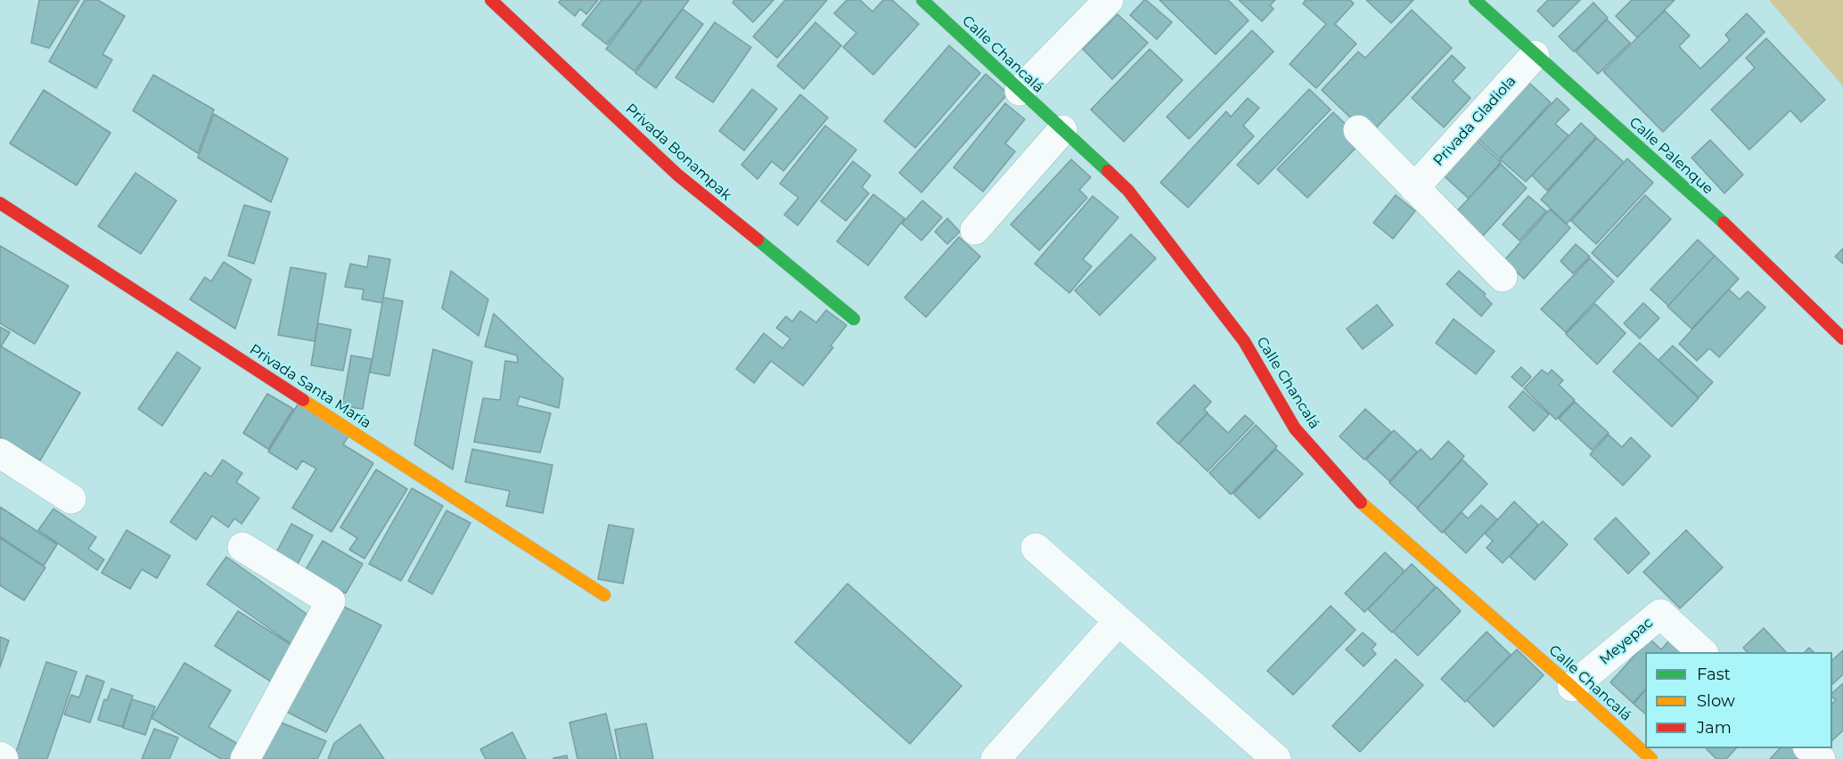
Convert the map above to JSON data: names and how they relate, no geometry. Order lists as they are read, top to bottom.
{
  "streets": {
    "street": [
      "Calle Chancalá",
      "Privada Gladiola",
      "Privada Bonampak",
      "Calle Palenque",
      "Privada Santa María",
      "Meyepac"
    ]
  },
  "crossings": [
    ["Calle Chancalá", "Meyepac"],
    ["Privada Gladiola", "Calle Palenque"]
  ],
  "legend": ["Fast", "Slow", "Jam"]
}
